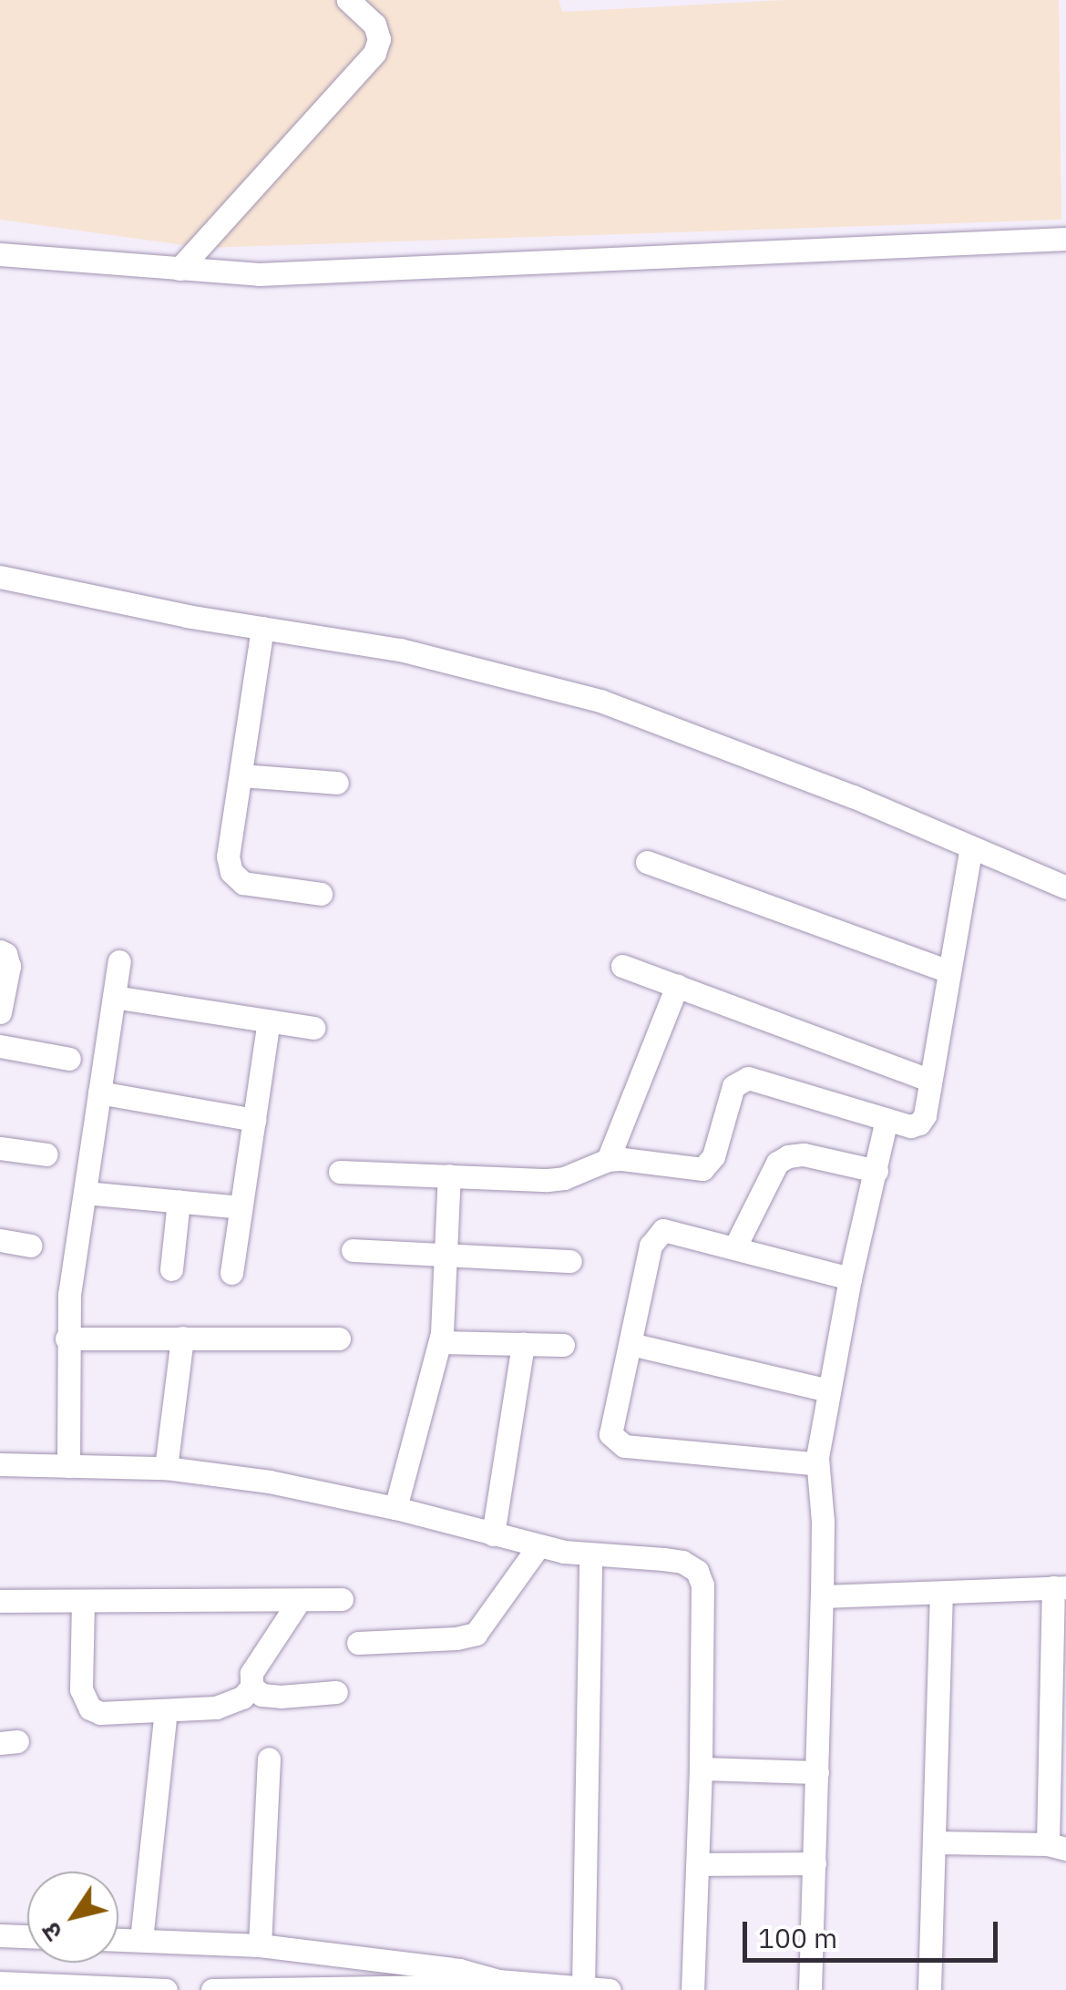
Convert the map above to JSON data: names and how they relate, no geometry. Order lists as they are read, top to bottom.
{
  "scale_bar": "100 m",
  "north": "bottom left"
}
